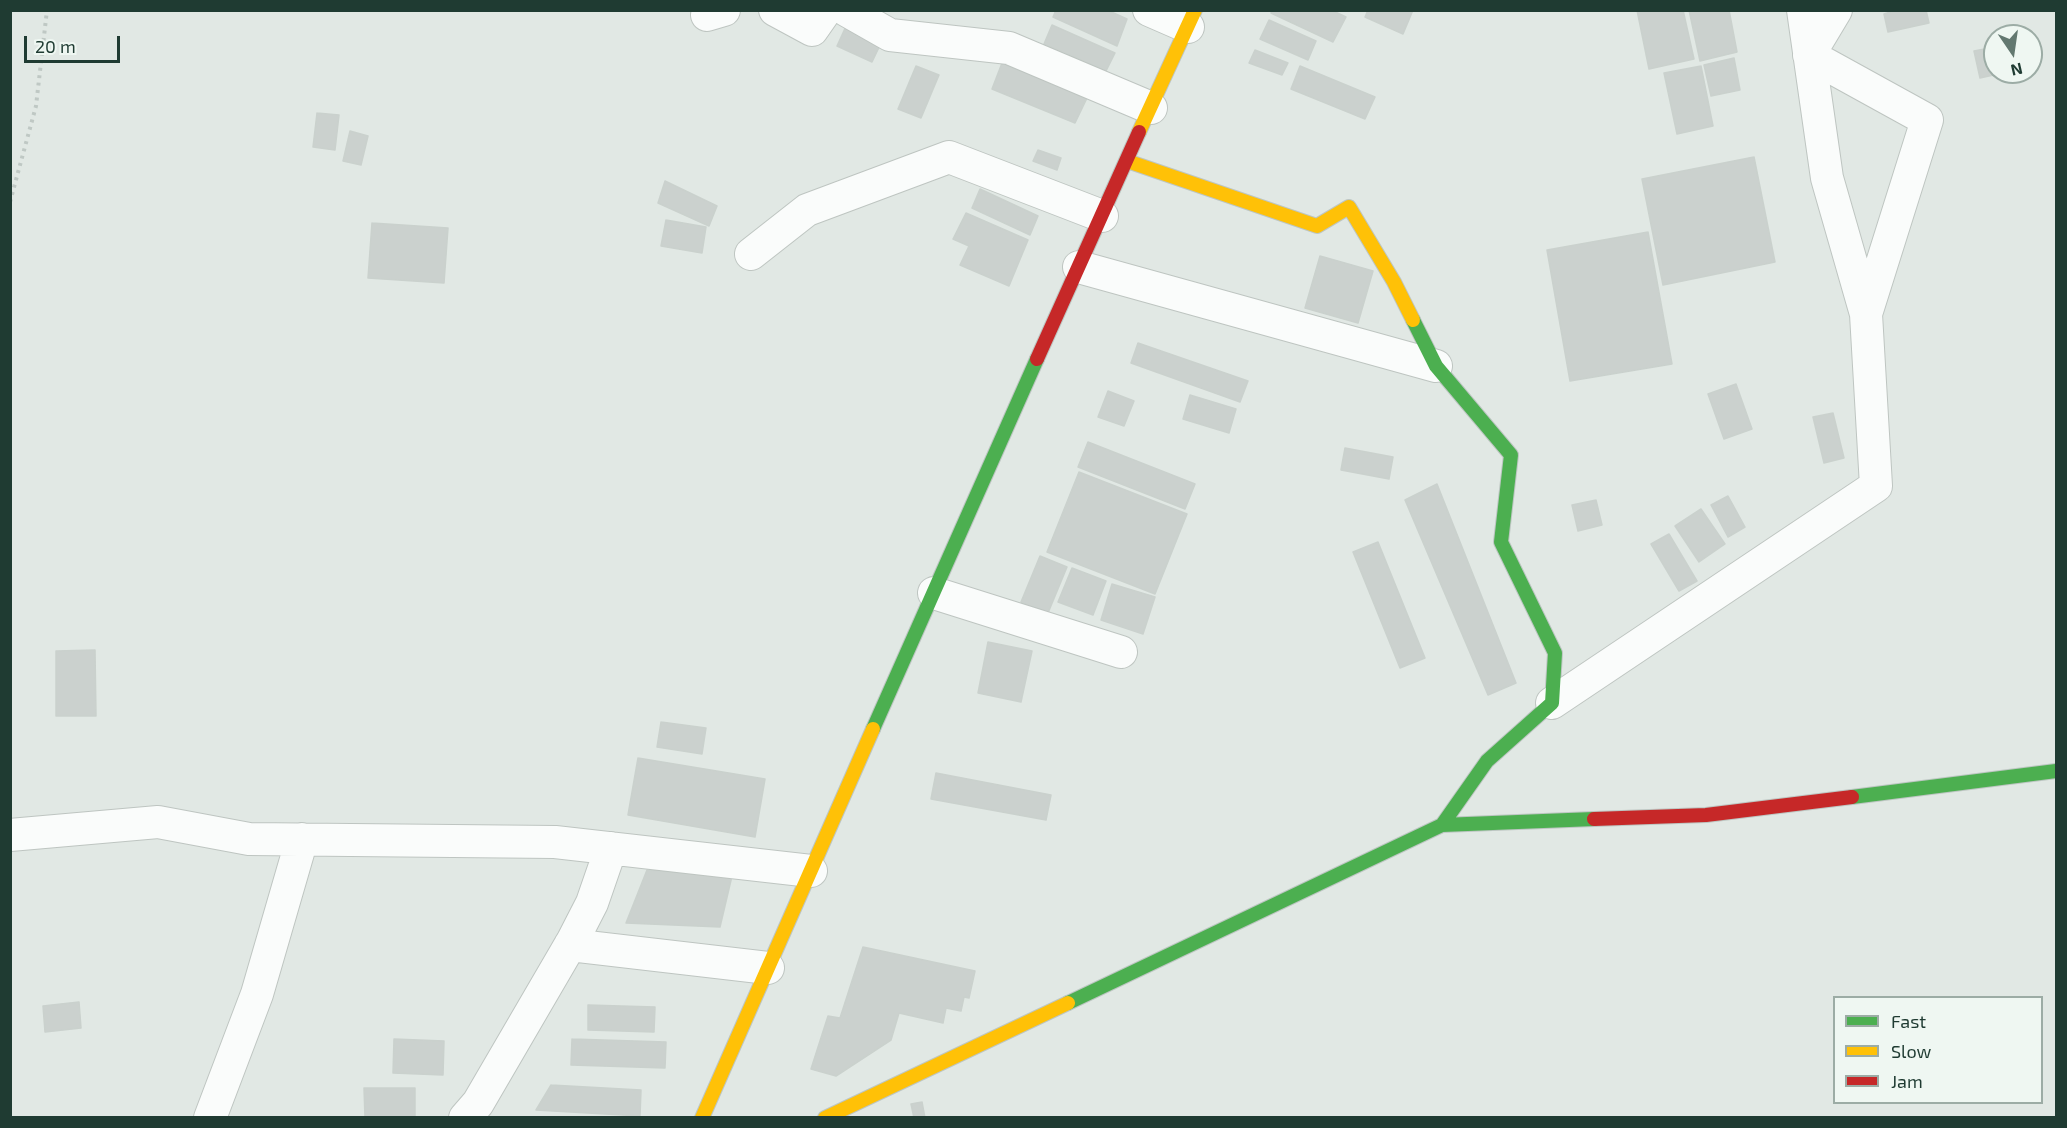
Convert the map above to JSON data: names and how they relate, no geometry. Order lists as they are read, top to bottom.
{
  "legend": ["Fast", "Slow", "Jam"],
  "scale_bar": "20 m",
  "north": "bottom"
}
